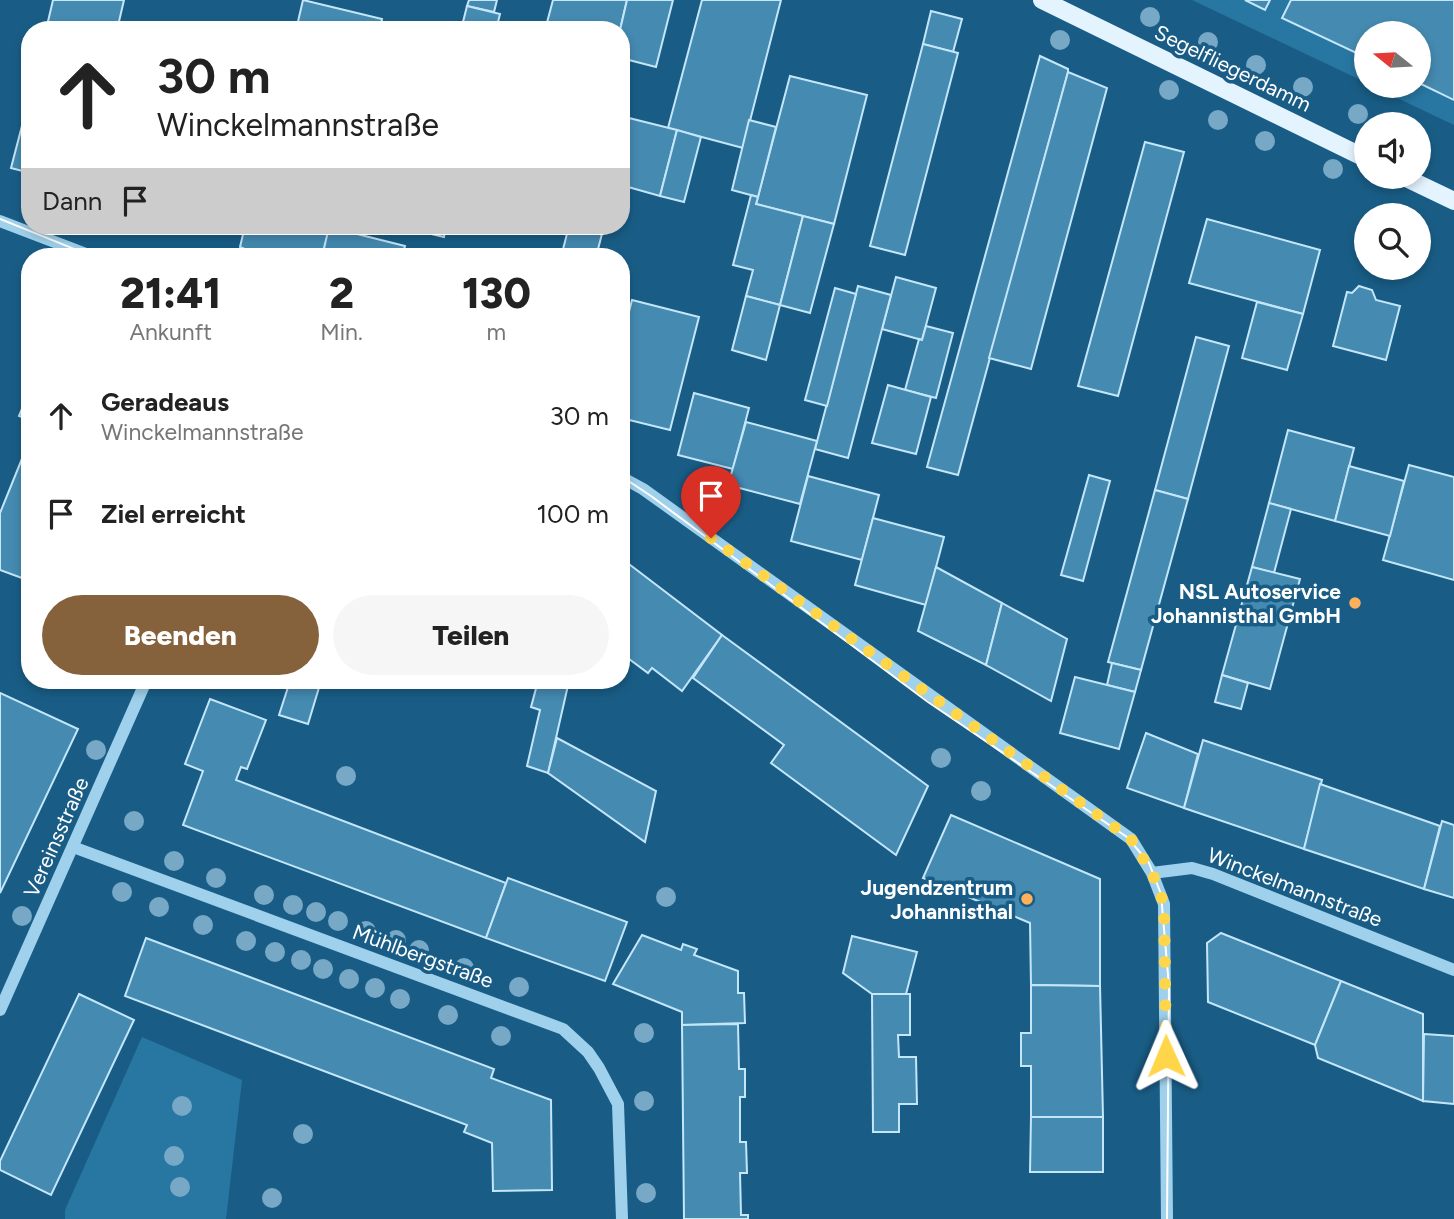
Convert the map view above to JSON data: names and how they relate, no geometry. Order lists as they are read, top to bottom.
{
  "streets": {
    "main road": ["Segelfliegerdamm"],
    "street": ["Vereinsstraße", "Winckelmannstraße", "Mühlbergstraße"]
  },
  "crossings": [
    ["Vereinsstraße", "Mühlbergstraße"]
  ],
  "places": ["NSL Autoservice Johannisthal GmbH", "Jugendzentrum Johannisthal"],
  "north": "left",
  "page": {
    "turn": ["30 m", "Winckelmannstraße"],
    "then": "Dann",
    "eta": [
      "21:41",
      "Ankunft",
      "2",
      "Min.",
      "130",
      "m"
    ],
    "list": [
      {
        "name": "Geradeaus",
        "note": "Winckelmannstraße",
        "value": "30 m"
      },
      {
        "name": "Ziel erreicht",
        "value": "100 m"
      }
    ],
    "buttons": ["Beenden", "Teilen"]
  }
}
